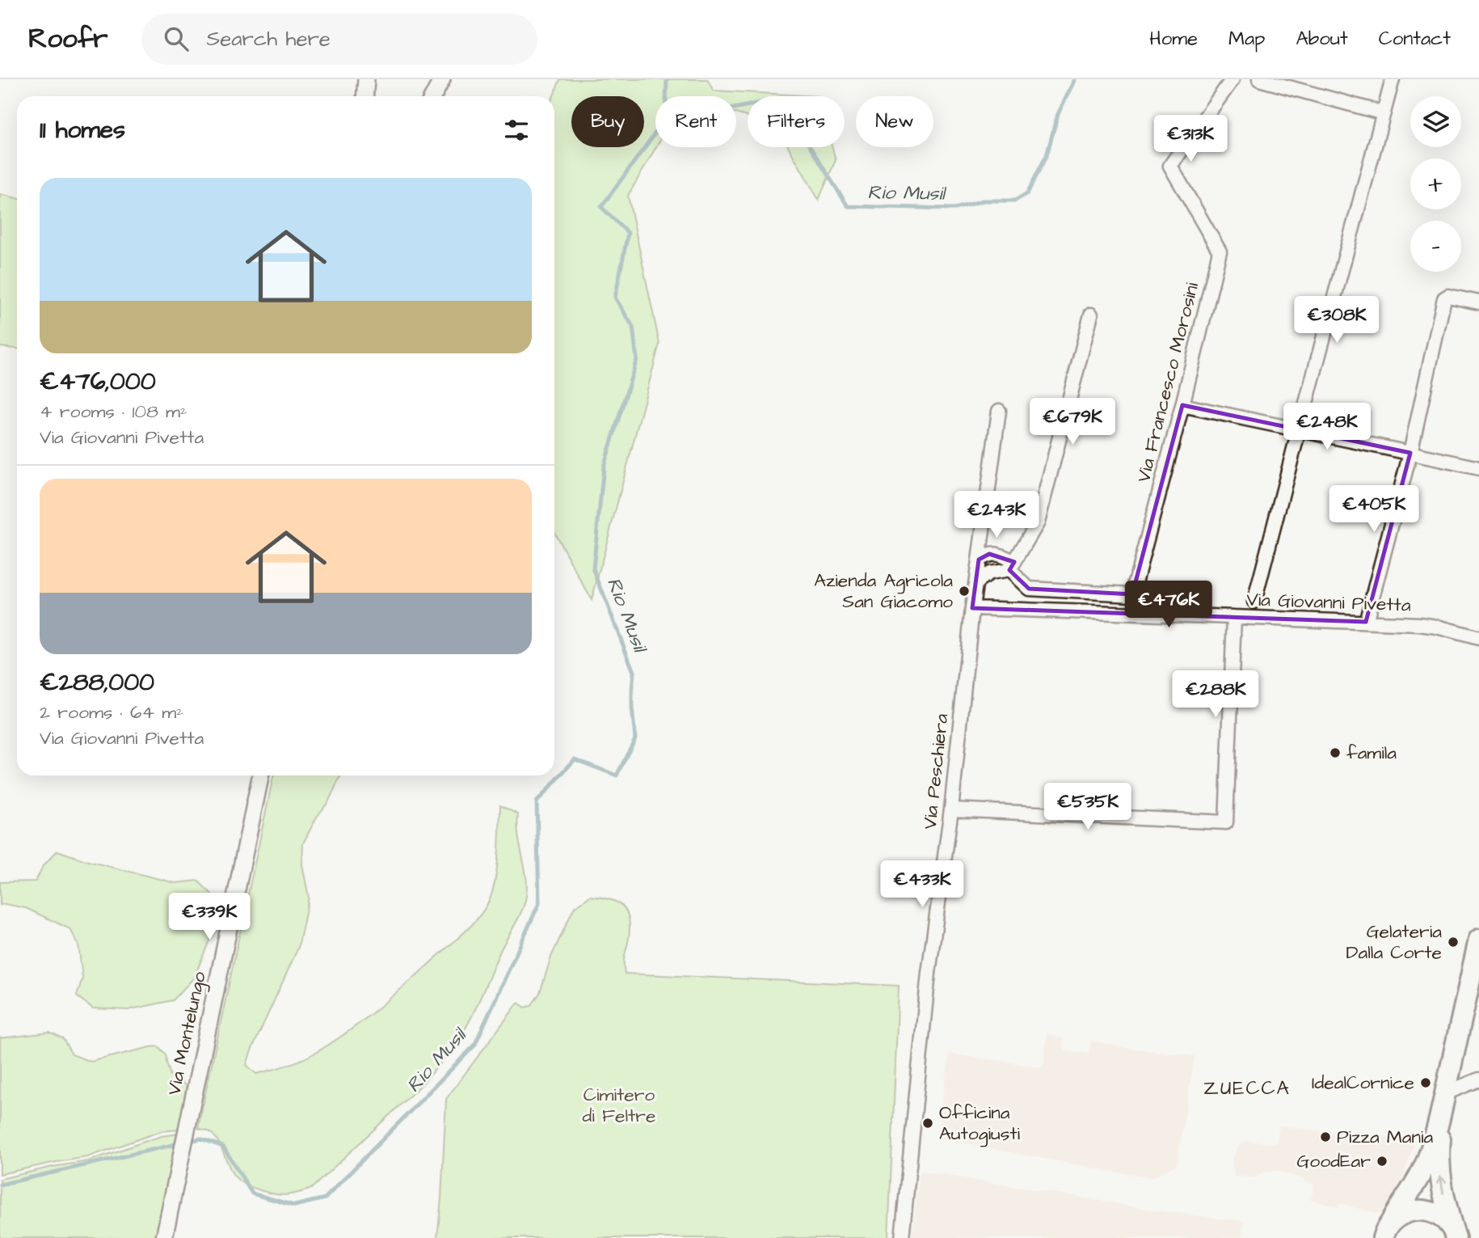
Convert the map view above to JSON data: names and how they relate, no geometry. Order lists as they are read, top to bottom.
{
  "streets": {
    "street": [
      "Via Francesco Morosini",
      "Via Giovanni Pivetta",
      "Via Peschiera",
      "Via Montelungo"
    ]
  },
  "crossings": [
    ["Via Giovanni Pivetta", "Via Peschiera"]
  ],
  "districts": ["ZUECCA"],
  "water": ["Rio Musil"],
  "parks": ["Cimitero di Feltre"],
  "places": [
    "Azienda Agricola San Giacomo",
    "famila",
    "Gelateria Dalla Corte",
    "IdealCornice",
    "Officina Autogiusti",
    "Pizza Mania",
    "GoodEar"
  ],
  "page": {
    "header": "Roofr",
    "search": "Search here",
    "nav": [
      "Home",
      "Map",
      "About",
      "Contact"
    ],
    "map_buttons": ["+", "−"],
    "chip": [
      "Buy",
      "Rent",
      "Filters",
      "New"
    ],
    "heading": "11 homes",
    "price": [
      "€313K",
      "€308K",
      "€679K",
      "€248K",
      "€405K",
      "€243K",
      "€476K",
      "€288K",
      "€535K",
      "€433K",
      "€339K"
    ],
    "list": [
      {
        "name": "€476,000",
        "note": "4 rooms · 108 m² · Via Giovanni Pivetta"
      },
      {
        "name": "€288,000",
        "note": "2 rooms · 64 m² · Via Giovanni Pivetta"
      }
    ]
  }
}
